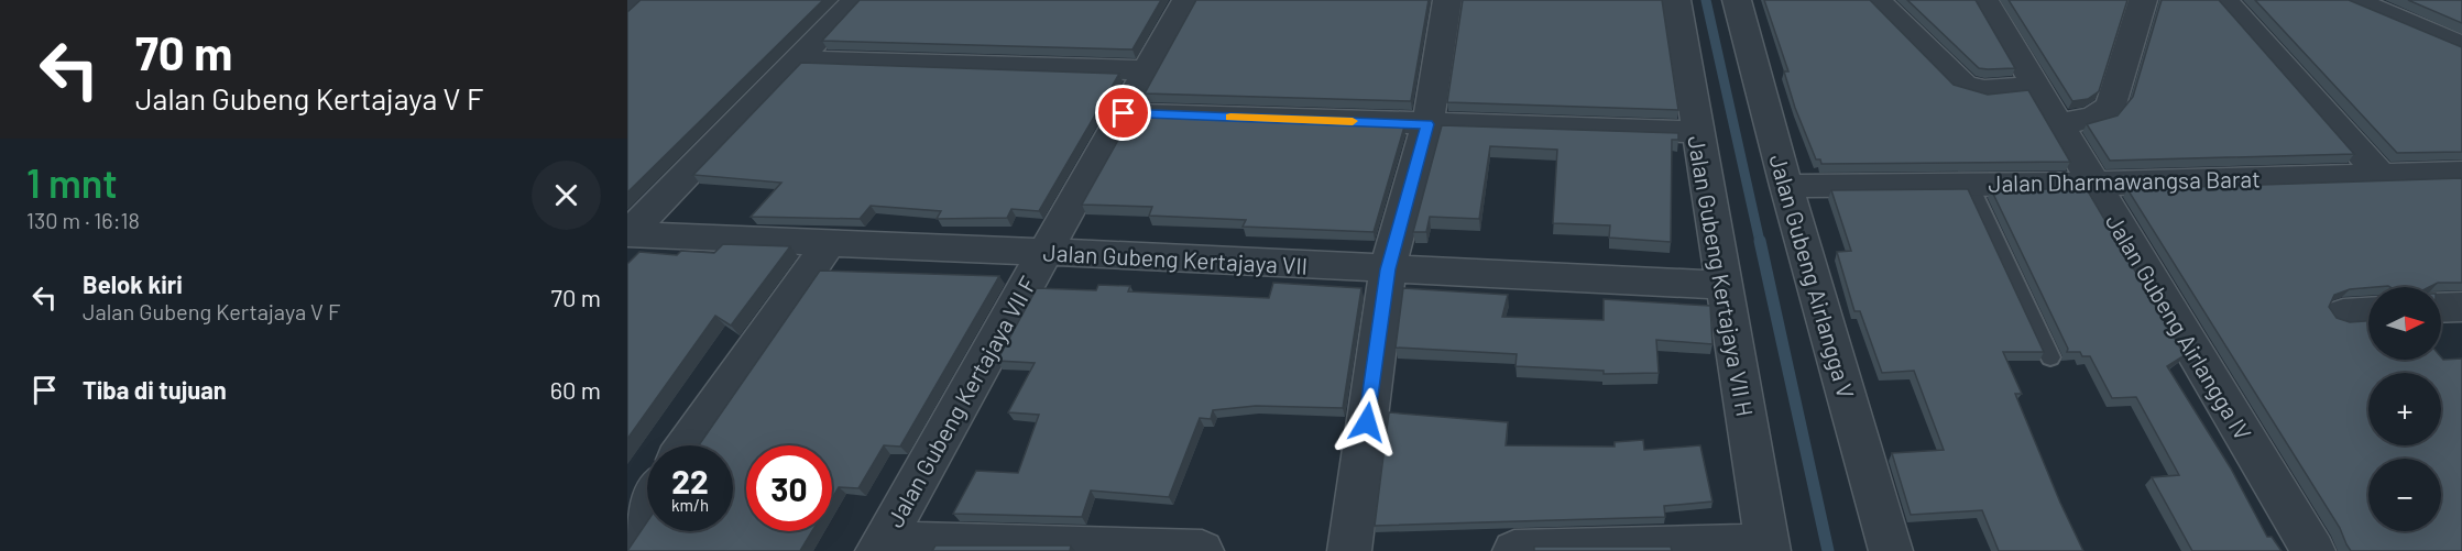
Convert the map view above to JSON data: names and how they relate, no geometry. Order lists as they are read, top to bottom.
{
  "streets": {
    "street": [
      "Jalan Dharmawangsa Barat",
      "Jalan Gubeng Kertajaya VII",
      "Jalan Gubeng Kertajaya VII H",
      "Jalan Gubeng Airlangga V",
      "Jalan Gubeng Airlangga IV",
      "Jalan Gubeng Kertajaya VII F"
    ]
  },
  "crossings": [
    ["Jalan Dharmawangsa Barat", "Jalan Gubeng Airlangga V"],
    ["Jalan Dharmawangsa Barat", "Jalan Gubeng Airlangga IV"],
    ["Jalan Gubeng Kertajaya VII", "Jalan Gubeng Kertajaya VII H"],
    ["Jalan Gubeng Kertajaya VII", "Jalan Gubeng Kertajaya VII F"]
  ],
  "north": "right",
  "page": {
    "turn": ["70 m", "Jalan Gubeng Kertajaya V F"],
    "heading": ["1 mnt", "130 m · 16:18"],
    "list": [
      {
        "name": "Belok kiri",
        "note": "Jalan Gubeng Kertajaya V F",
        "value": "70 m"
      },
      {
        "name": "Tiba di tujuan",
        "value": "60 m"
      }
    ],
    "map_buttons": ["+", "−"],
    "speed": "22 km/h",
    "limit": "30"
  }
}
